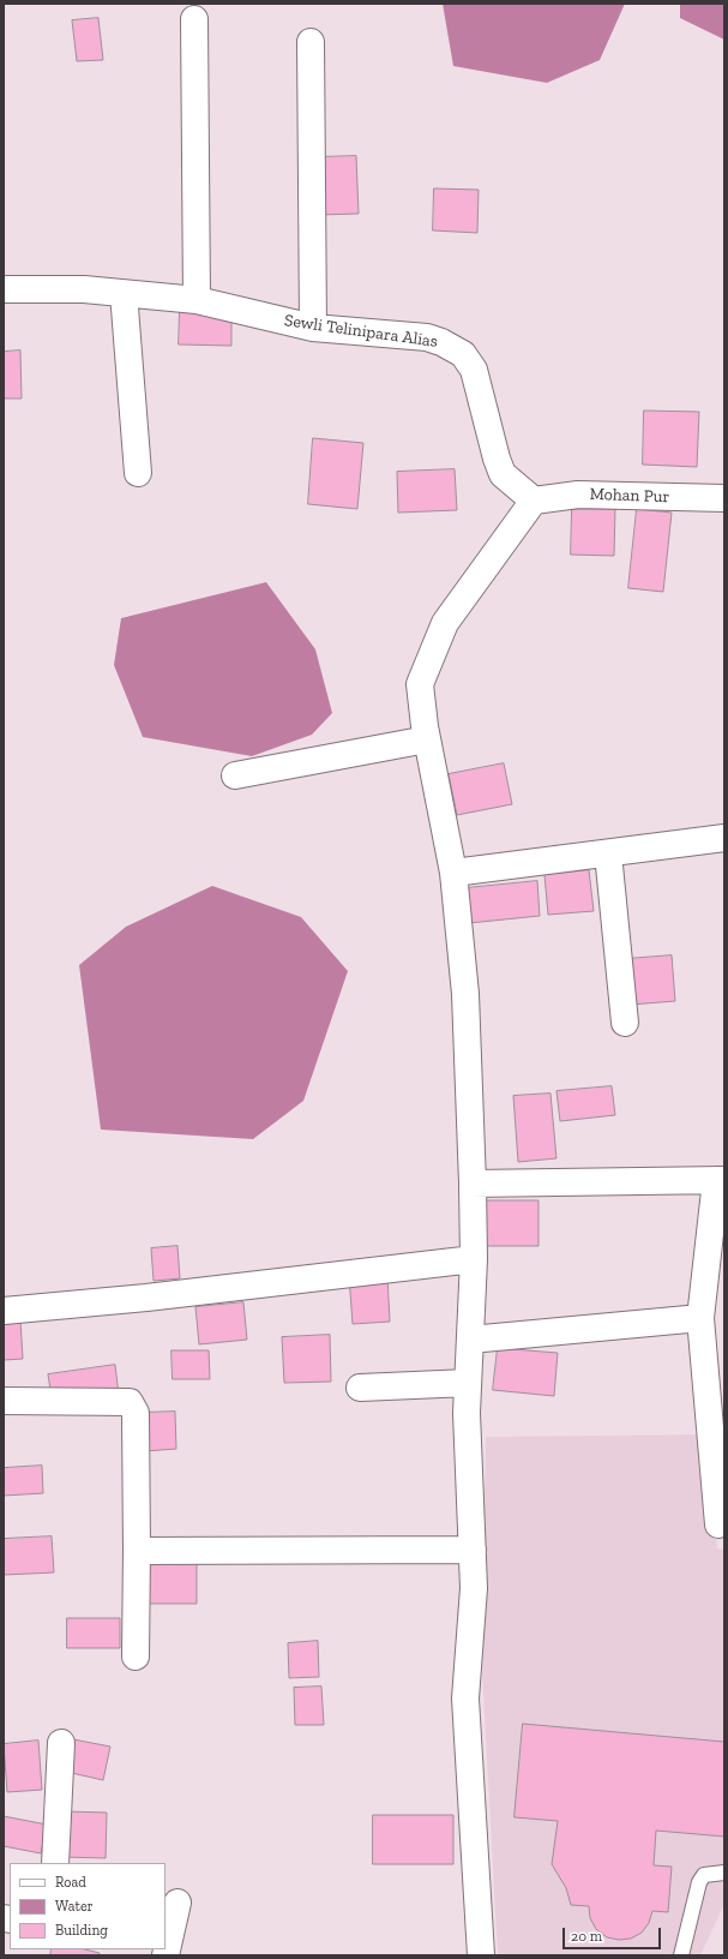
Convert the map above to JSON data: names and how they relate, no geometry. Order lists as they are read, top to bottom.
{
  "streets": {
    "street": ["Sewli Telinipara Alias", "Mohan Pur"]
  },
  "crossings": [
    ["Sewli Telinipara Alias", "Mohan Pur"]
  ],
  "legend": ["Road", "Water", "Building"],
  "scale_bar": "20 m"
}
